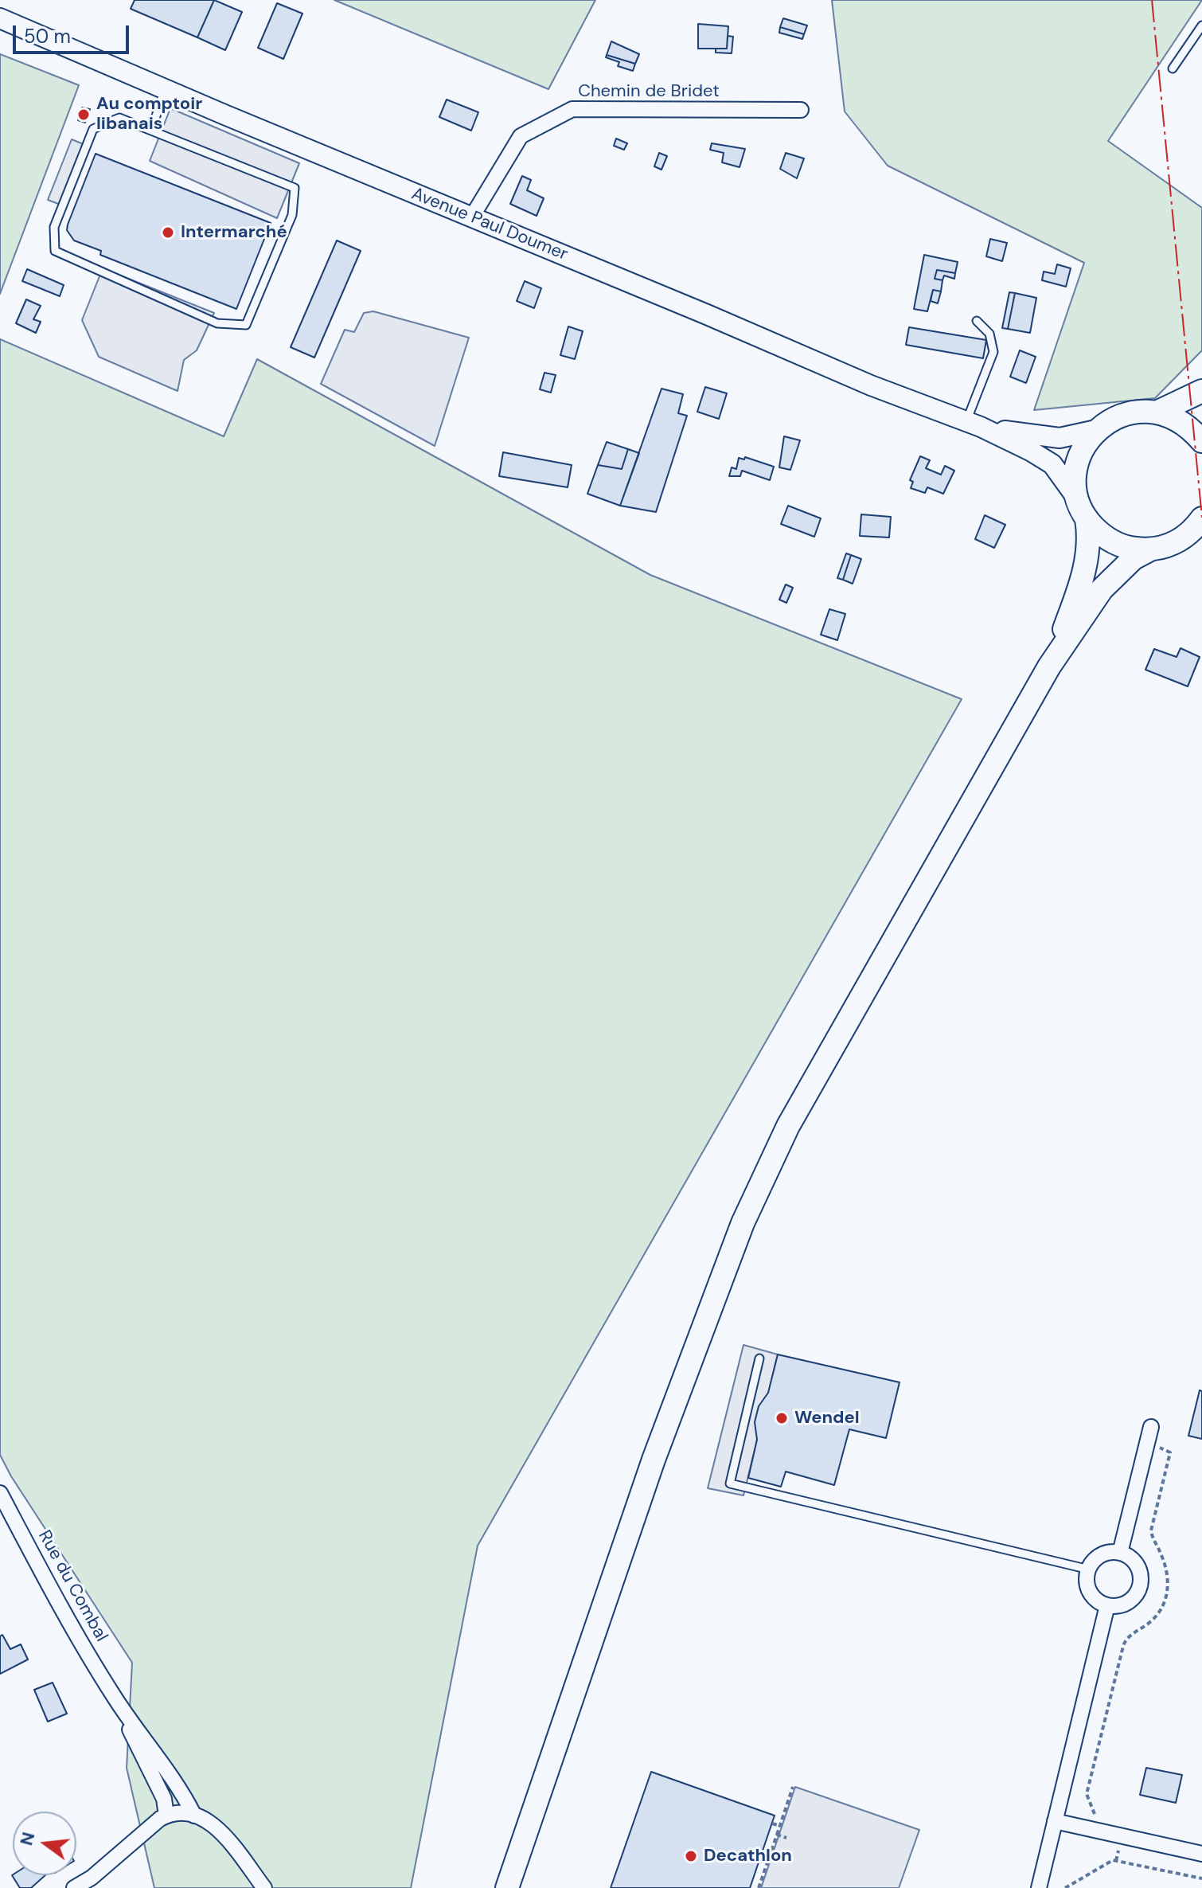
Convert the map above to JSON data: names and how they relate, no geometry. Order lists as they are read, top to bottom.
{
  "streets": {
    "main road": ["Avenue Paul Doumer"],
    "street": ["Chemin de Bridet", "Rue du Combal"]
  },
  "crossings": [
    ["Chemin de Bridet", "Avenue Paul Doumer"]
  ],
  "places": [
    "Au comptoir libanais",
    "Intermarché",
    "Wendel",
    "Decathlon"
  ],
  "scale_bar": "50 m",
  "north": "left"
}
